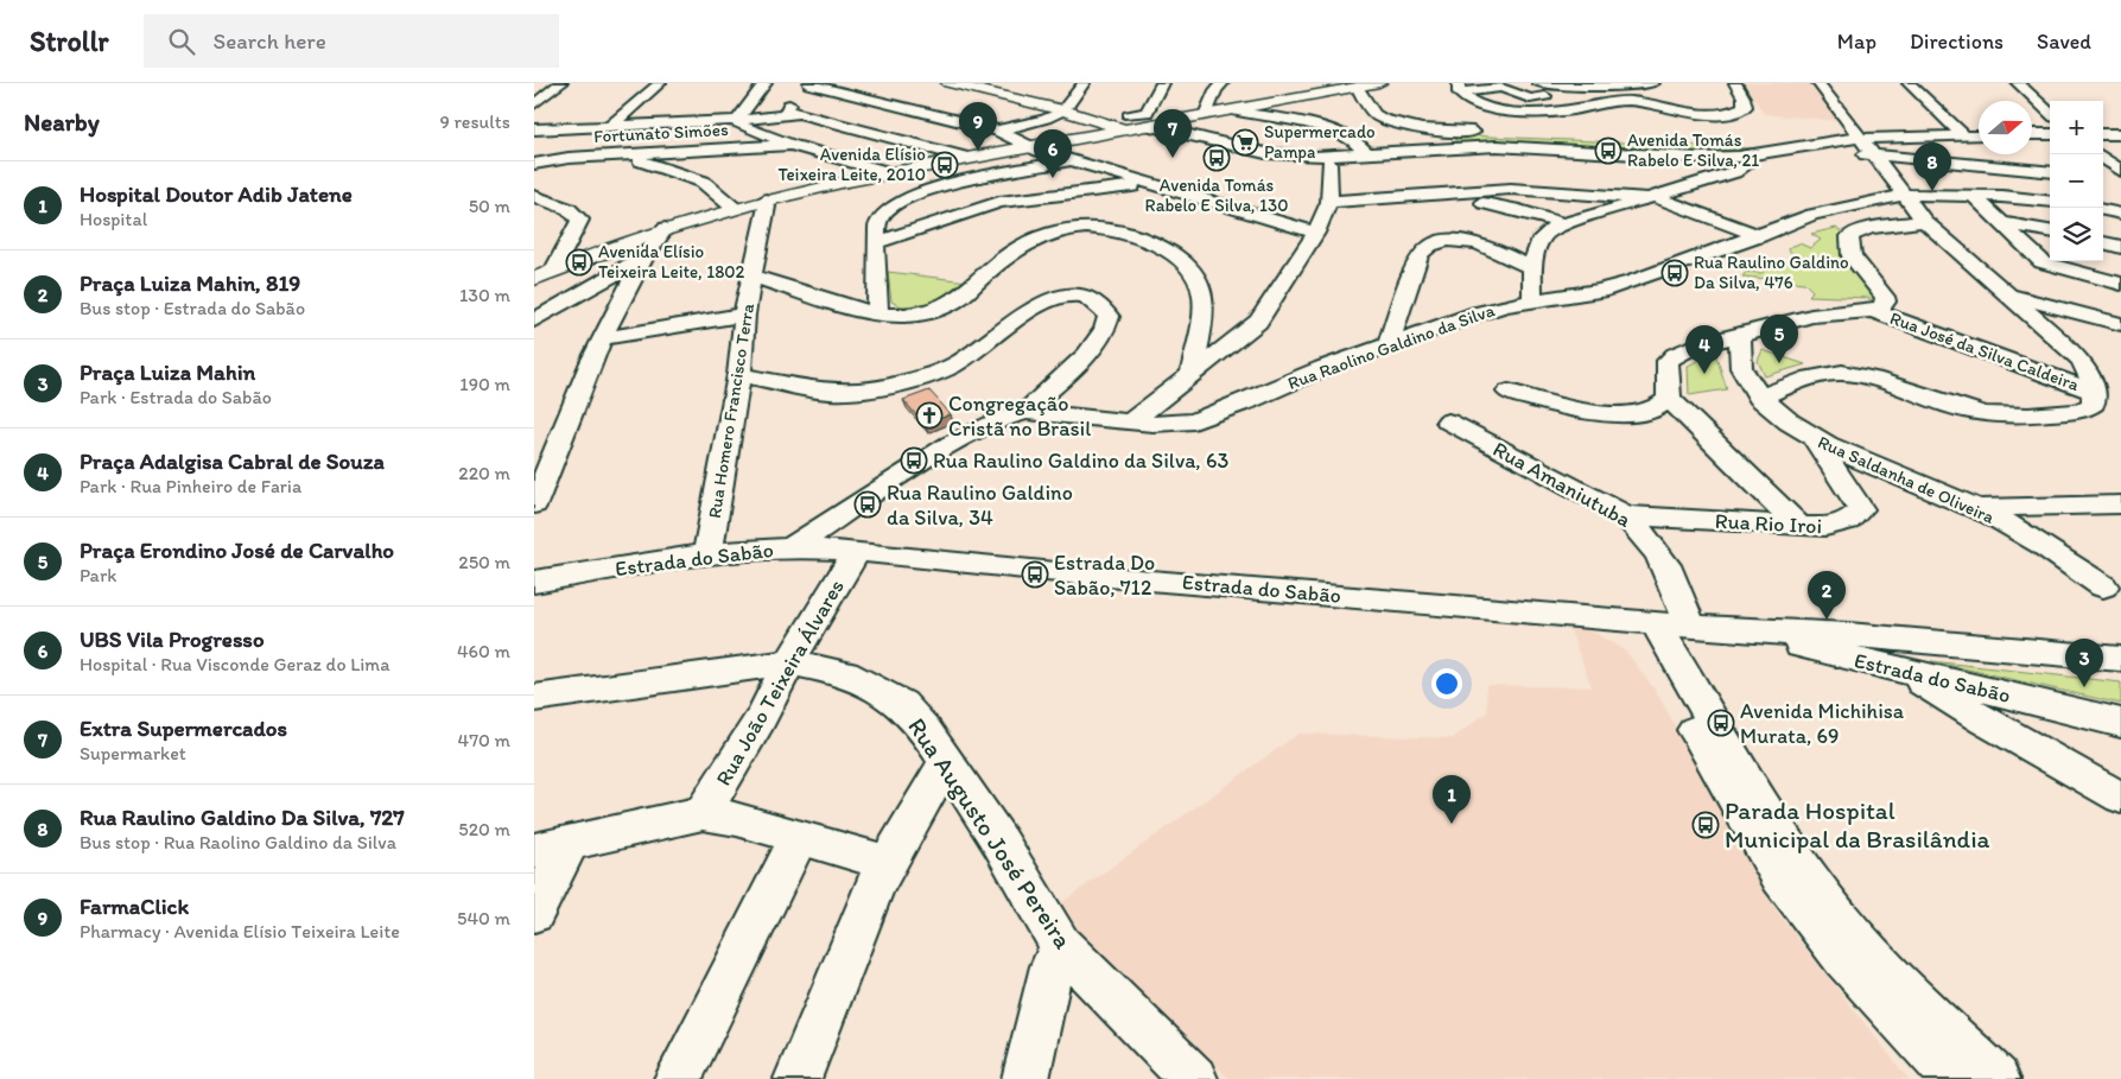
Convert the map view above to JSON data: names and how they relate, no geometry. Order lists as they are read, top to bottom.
{
  "streets": {
    "street": [
      "Fortunato Simões",
      "Rua Raolino Galdino da Silva",
      "Rua José da Silva Caldeira",
      "Rua Homero Francisco Terra",
      "Rua Saldanha de Oliveira",
      "Rua Amaniutuba",
      "Rua Rio Iroi",
      "Estrada do Sabão",
      "Rua João Teixeira Álvares",
      "Rua Augusto José Pereira"
    ]
  },
  "crossings": [
    ["Rua Raolino Galdino da Silva", "Estrada do Sabão"],
    ["Rua Homero Francisco Terra", "Estrada do Sabão"],
    ["Rua Saldanha de Oliveira", "Rua Rio Iroi"],
    ["Rua Amaniutuba", "Rua Rio Iroi"],
    ["Rua Amaniutuba", "Estrada do Sabão"],
    ["Estrada do Sabão", "Rua João Teixeira Álvares"],
    ["Rua João Teixeira Álvares", "Rua Augusto José Pereira"]
  ],
  "places": {
    "supermarket": ["Supermercado Pampa"],
    "bus stop": [
      "Avenida Tomás Rabelo E Silva, 21",
      "Avenida Tomás Rabelo E Silva, 130",
      "Avenida Elísio Teixeira Leite, 2010",
      "Avenida Elísio Teixeira Leite, 1802",
      "Rua Raulino Galdino Da Silva, 476",
      "Rua Raulino Galdino da Silva, 63",
      "Rua Raulino Galdino da Silva, 34",
      "Estrada Do Sabão, 712",
      "Avenida Michihisa Murata, 69",
      "Parada Hospital Municipal da Brasilândia"
    ],
    "church": ["Congregação Cristã no Brasil"]
  },
  "north": "right",
  "page": {
    "header": "Strollr",
    "search": "Search here",
    "nav": ["Map", "Directions", "Saved"],
    "heading": ["Nearby", "9 results"],
    "map_buttons": ["+", "−"],
    "pins": [
      "9",
      "7",
      "6",
      "8",
      "5",
      "4",
      "2",
      "3",
      "1"
    ],
    "list": [
      {
        "mark": "1",
        "name": "Hospital Doutor Adib Jatene",
        "note": "Hospital",
        "value": "50 m"
      },
      {
        "mark": "2",
        "name": "Praça Luiza Mahin, 819",
        "note": "Bus stop · Estrada do Sabão",
        "value": "130 m"
      },
      {
        "mark": "3",
        "name": "Praça Luiza Mahin",
        "note": "Park · Estrada do Sabão",
        "value": "190 m"
      },
      {
        "mark": "4",
        "name": "Praça Adalgisa Cabral de Souza",
        "note": "Park · Rua Pinheiro de Faria",
        "value": "220 m"
      },
      {
        "mark": "5",
        "name": "Praça Erondino José de Carvalho",
        "note": "Park",
        "value": "250 m"
      },
      {
        "mark": "6",
        "name": "UBS Vila Progresso",
        "note": "Hospital · Rua Visconde Geraz do Lima",
        "value": "460 m"
      },
      {
        "mark": "7",
        "name": "Extra Supermercados",
        "note": "Supermarket",
        "value": "470 m"
      },
      {
        "mark": "8",
        "name": "Rua Raulino Galdino Da Silva, 727",
        "note": "Bus stop · Rua Raolino Galdino da Silva",
        "value": "520 m"
      },
      {
        "mark": "9",
        "name": "FarmaClick",
        "note": "Pharmacy · Avenida Elísio Teixeira Leite",
        "value": "540 m"
      }
    ]
  }
}
